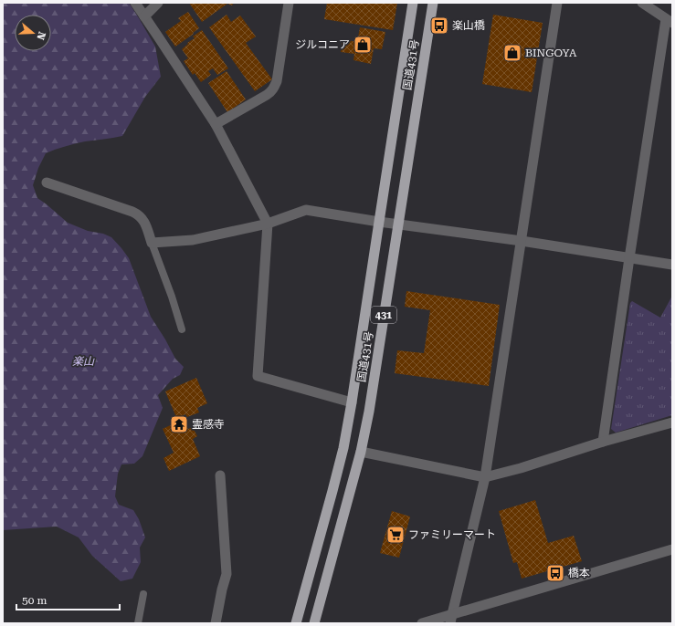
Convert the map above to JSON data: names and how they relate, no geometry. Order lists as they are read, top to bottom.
{
  "streets": {
    "highway": ["国道431号", "431"]
  },
  "parks": ["楽山"],
  "places": {
    "bus stop": ["楽山橋", "橋本"],
    "shop": ["ジルコニア", "BINGOYA"],
    "temple": ["霊感寺"],
    "supermarket": ["ファミリーマート"]
  },
  "scale_bar": "50 m",
  "north": "right"
}
